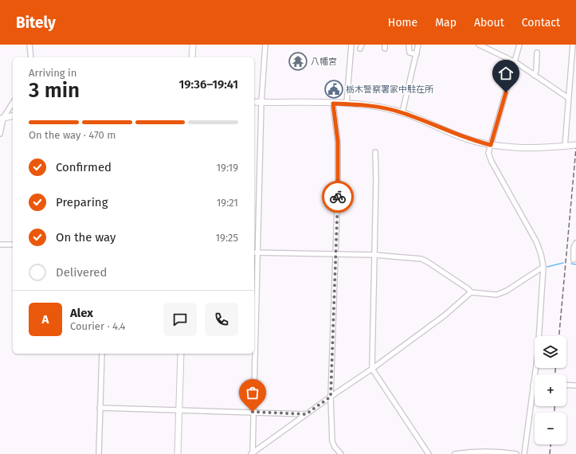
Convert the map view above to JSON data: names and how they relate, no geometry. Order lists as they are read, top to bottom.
{
  "places": {
    "temple": ["八幡宮"],
    "public building": ["栃木警察署家中駐在所"]
  },
  "page": {
    "header": "Bitely",
    "nav": [
      "Home",
      "Map",
      "About",
      "Contact"
    ],
    "heading": ["3 min", "Arriving in", "19:36–19:41"],
    "panel": ["Alex", "Courier · 4.4"],
    "bar": "On the way · 470 m",
    "list": [
      ["Confirmed", "19:19"],
      ["Preparing", "19:21"],
      ["On the way", "19:25"],
      "Delivered"
    ],
    "round": "A",
    "map_buttons": ["+", "−"]
  }
}
